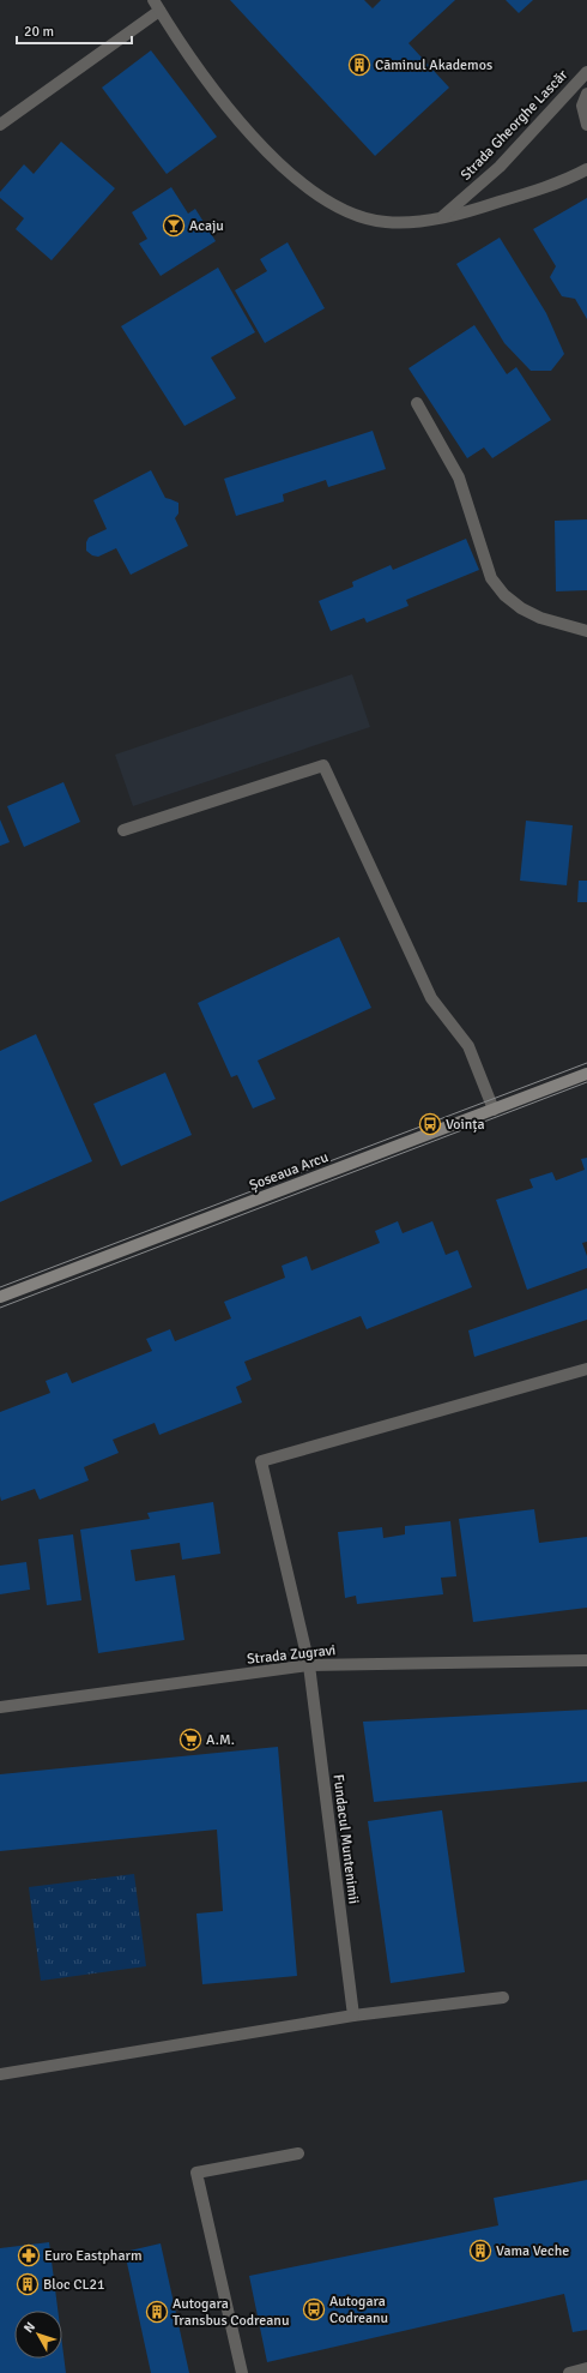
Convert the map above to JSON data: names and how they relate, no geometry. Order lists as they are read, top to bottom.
{
  "streets": {
    "main road": ["Șoseaua Arcu"],
    "street": ["Strada Gheorghe Lascăr", "Strada Zugravi", "Fundacul Muntenimii"]
  },
  "crossings": [
    ["Strada Zugravi", "Fundacul Muntenimii"]
  ],
  "places": {
    "building": [
      "Căminul Akademos",
      "Vama Veche",
      "Bloc CL21",
      "Autogara Transbus Codreanu"
    ],
    "bar": ["Acaju"],
    "bus stop": ["Voința", "Autogara Codreanu"],
    "supermarket": ["A.M."],
    "pharmacy": ["Euro Eastpharm"]
  },
  "scale_bar": "20 m",
  "north": "top left"
}
